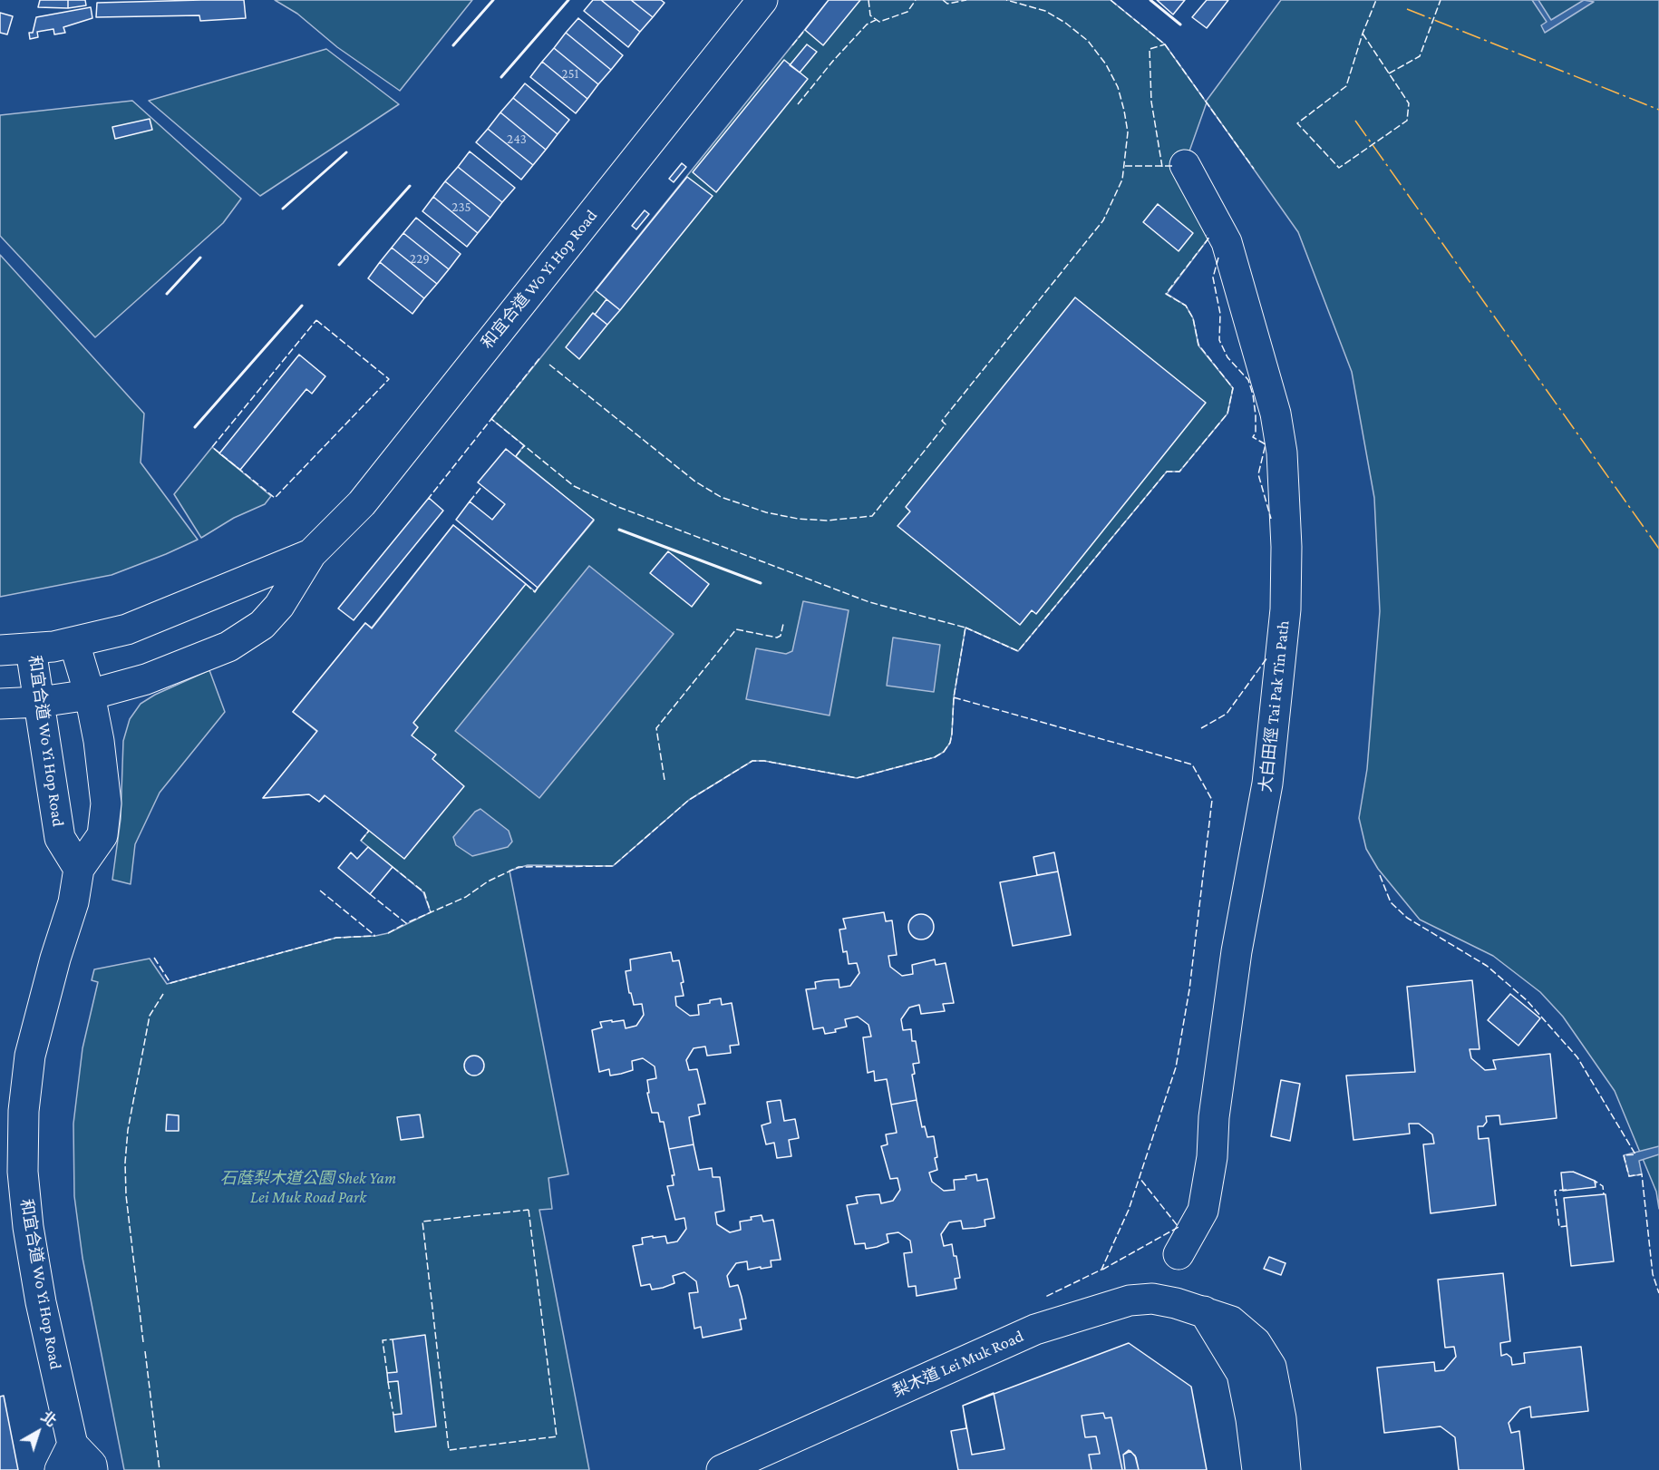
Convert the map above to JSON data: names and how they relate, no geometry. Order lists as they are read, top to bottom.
{
  "streets": {
    "main road": ["和宜合道 Wo Yi Hop Road", "大白田徑 Tai Pak Tin Path", "梨木道 Lei Muk Road"]
  },
  "parks": ["石蔭梨木道公園 Shek Yam Lei Muk Road Park"],
  "house_numbers": [
    "251",
    "243",
    "235",
    "229"
  ],
  "north": "top right"
}
